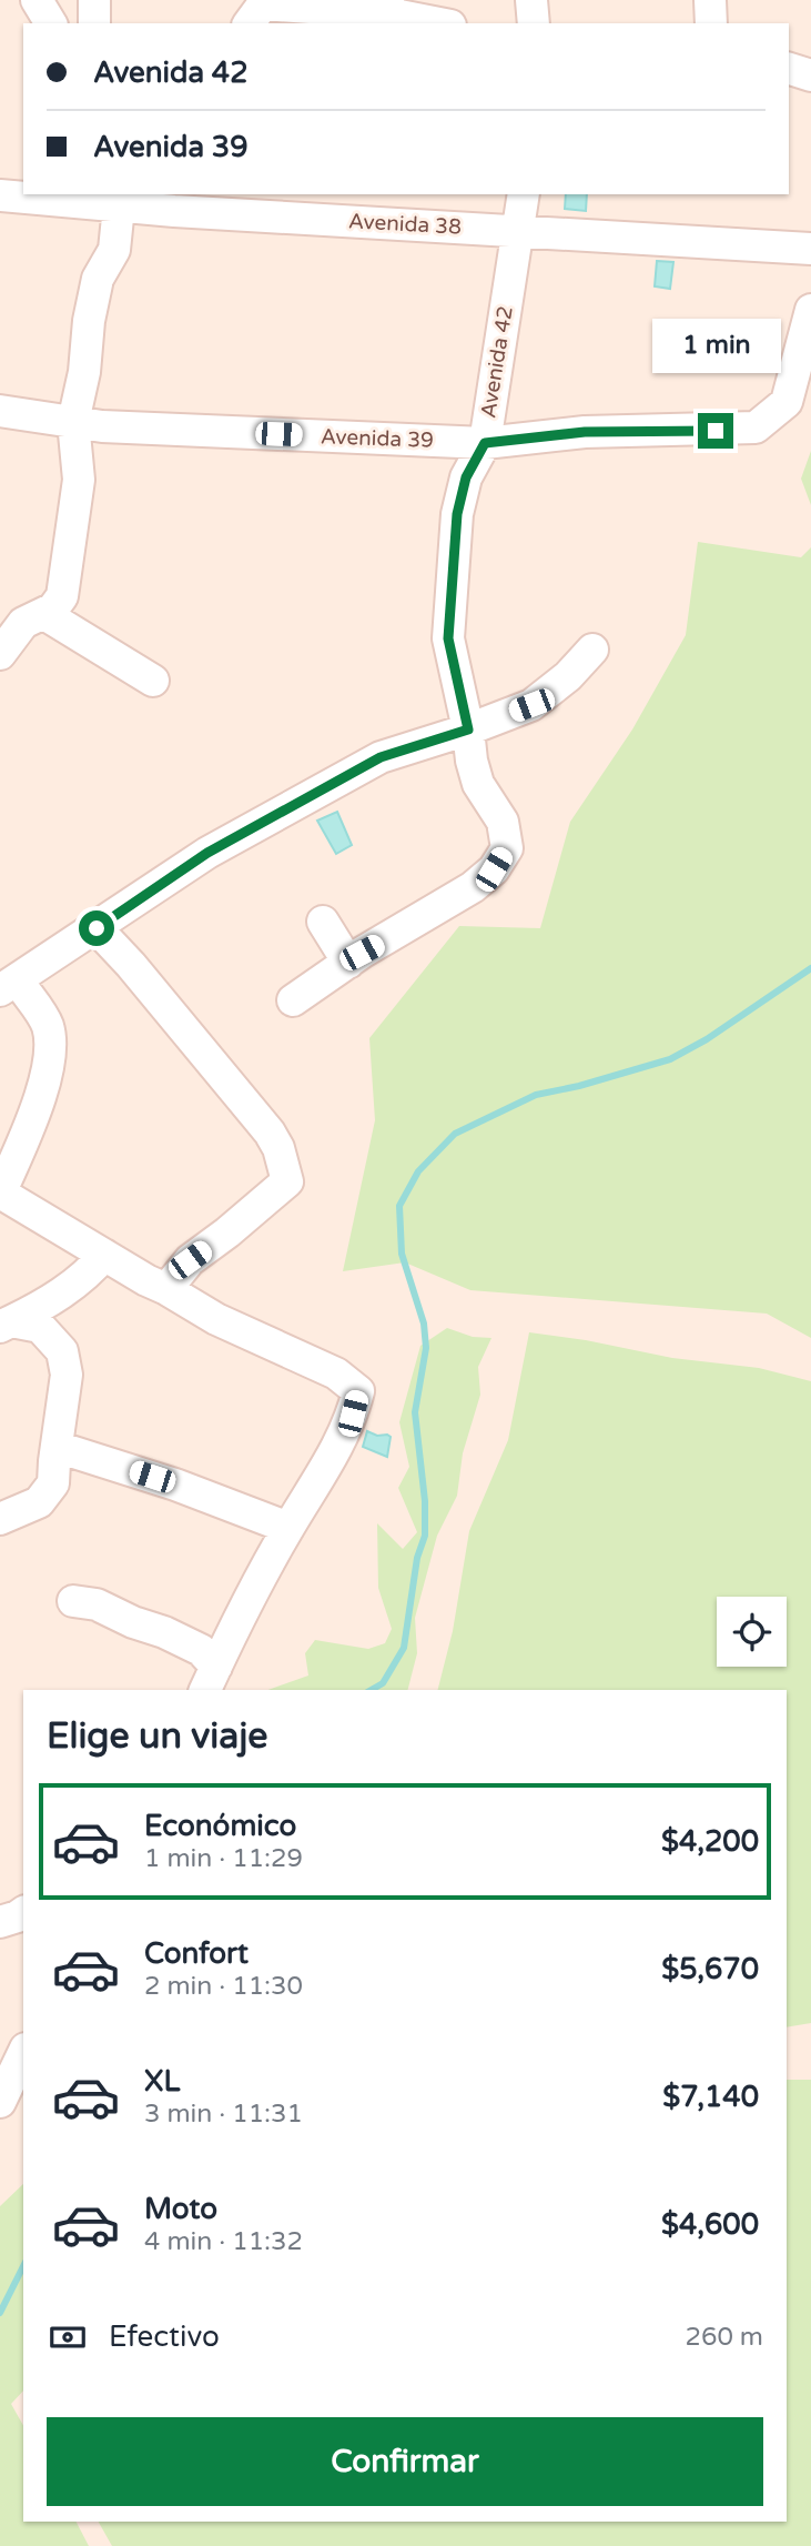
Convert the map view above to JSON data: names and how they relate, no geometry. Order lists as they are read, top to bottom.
{
  "streets": {
    "street": ["Avenida 38", "Avenida 42", "Avenida 39"]
  },
  "crossings": [
    ["Avenida 38", "Avenida 42"],
    ["Avenida 42", "Avenida 39"]
  ],
  "page": {
    "banner": ["Avenida 42", "Avenida 39"],
    "bubble": "1 min",
    "heading": "Elige un viaje",
    "list": [
      {
        "name": "Económico",
        "note": "1 min · 11:29",
        "value": "$4,200"
      },
      {
        "name": "Confort",
        "note": "2 min · 11:30",
        "value": "$5,670"
      },
      {
        "name": "XL",
        "note": "3 min · 11:31",
        "value": "$7,140"
      },
      {
        "name": "Moto",
        "note": "4 min · 11:32",
        "value": "$4,600"
      }
    ],
    "pay": ["Efectivo", "260 m"],
    "buttons": "Confirmar"
  }
}
